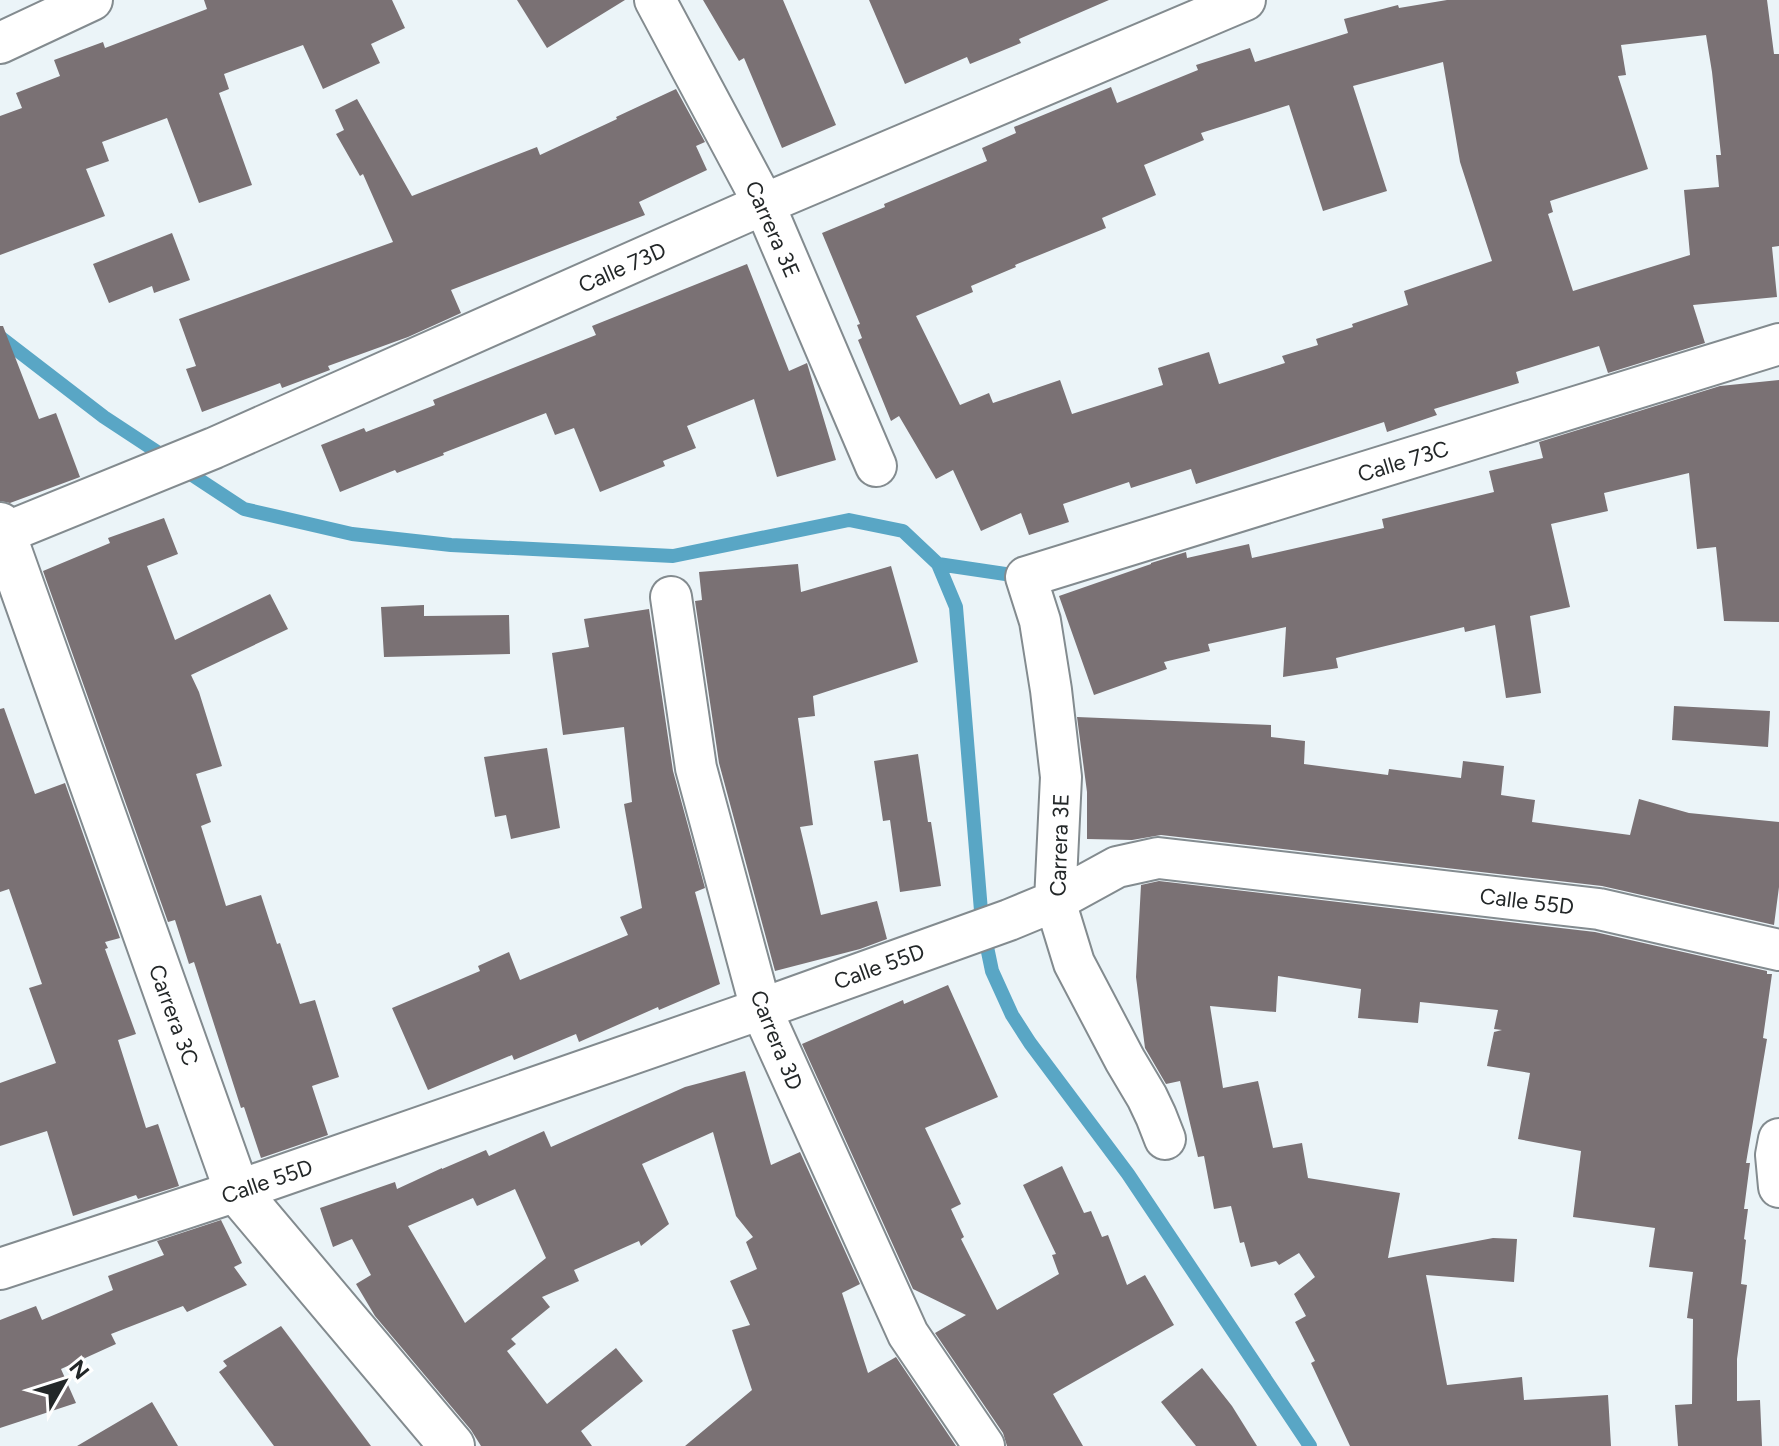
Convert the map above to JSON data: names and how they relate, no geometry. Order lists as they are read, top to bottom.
{
  "streets": {
    "street": [
      "Carrera 3E",
      "Calle 73D",
      "Calle 73C",
      "Calle 55D",
      "Carrera 3C",
      "Carrera 3D"
    ]
  },
  "crossings": [
    ["Carrera 3E", "Calle 73D"],
    ["Carrera 3E", "Calle 73C"],
    ["Carrera 3E", "Calle 55D"],
    ["Calle 73D", "Carrera 3C"],
    ["Calle 55D", "Carrera 3C"],
    ["Calle 55D", "Carrera 3D"]
  ],
  "north": "top right"
}
